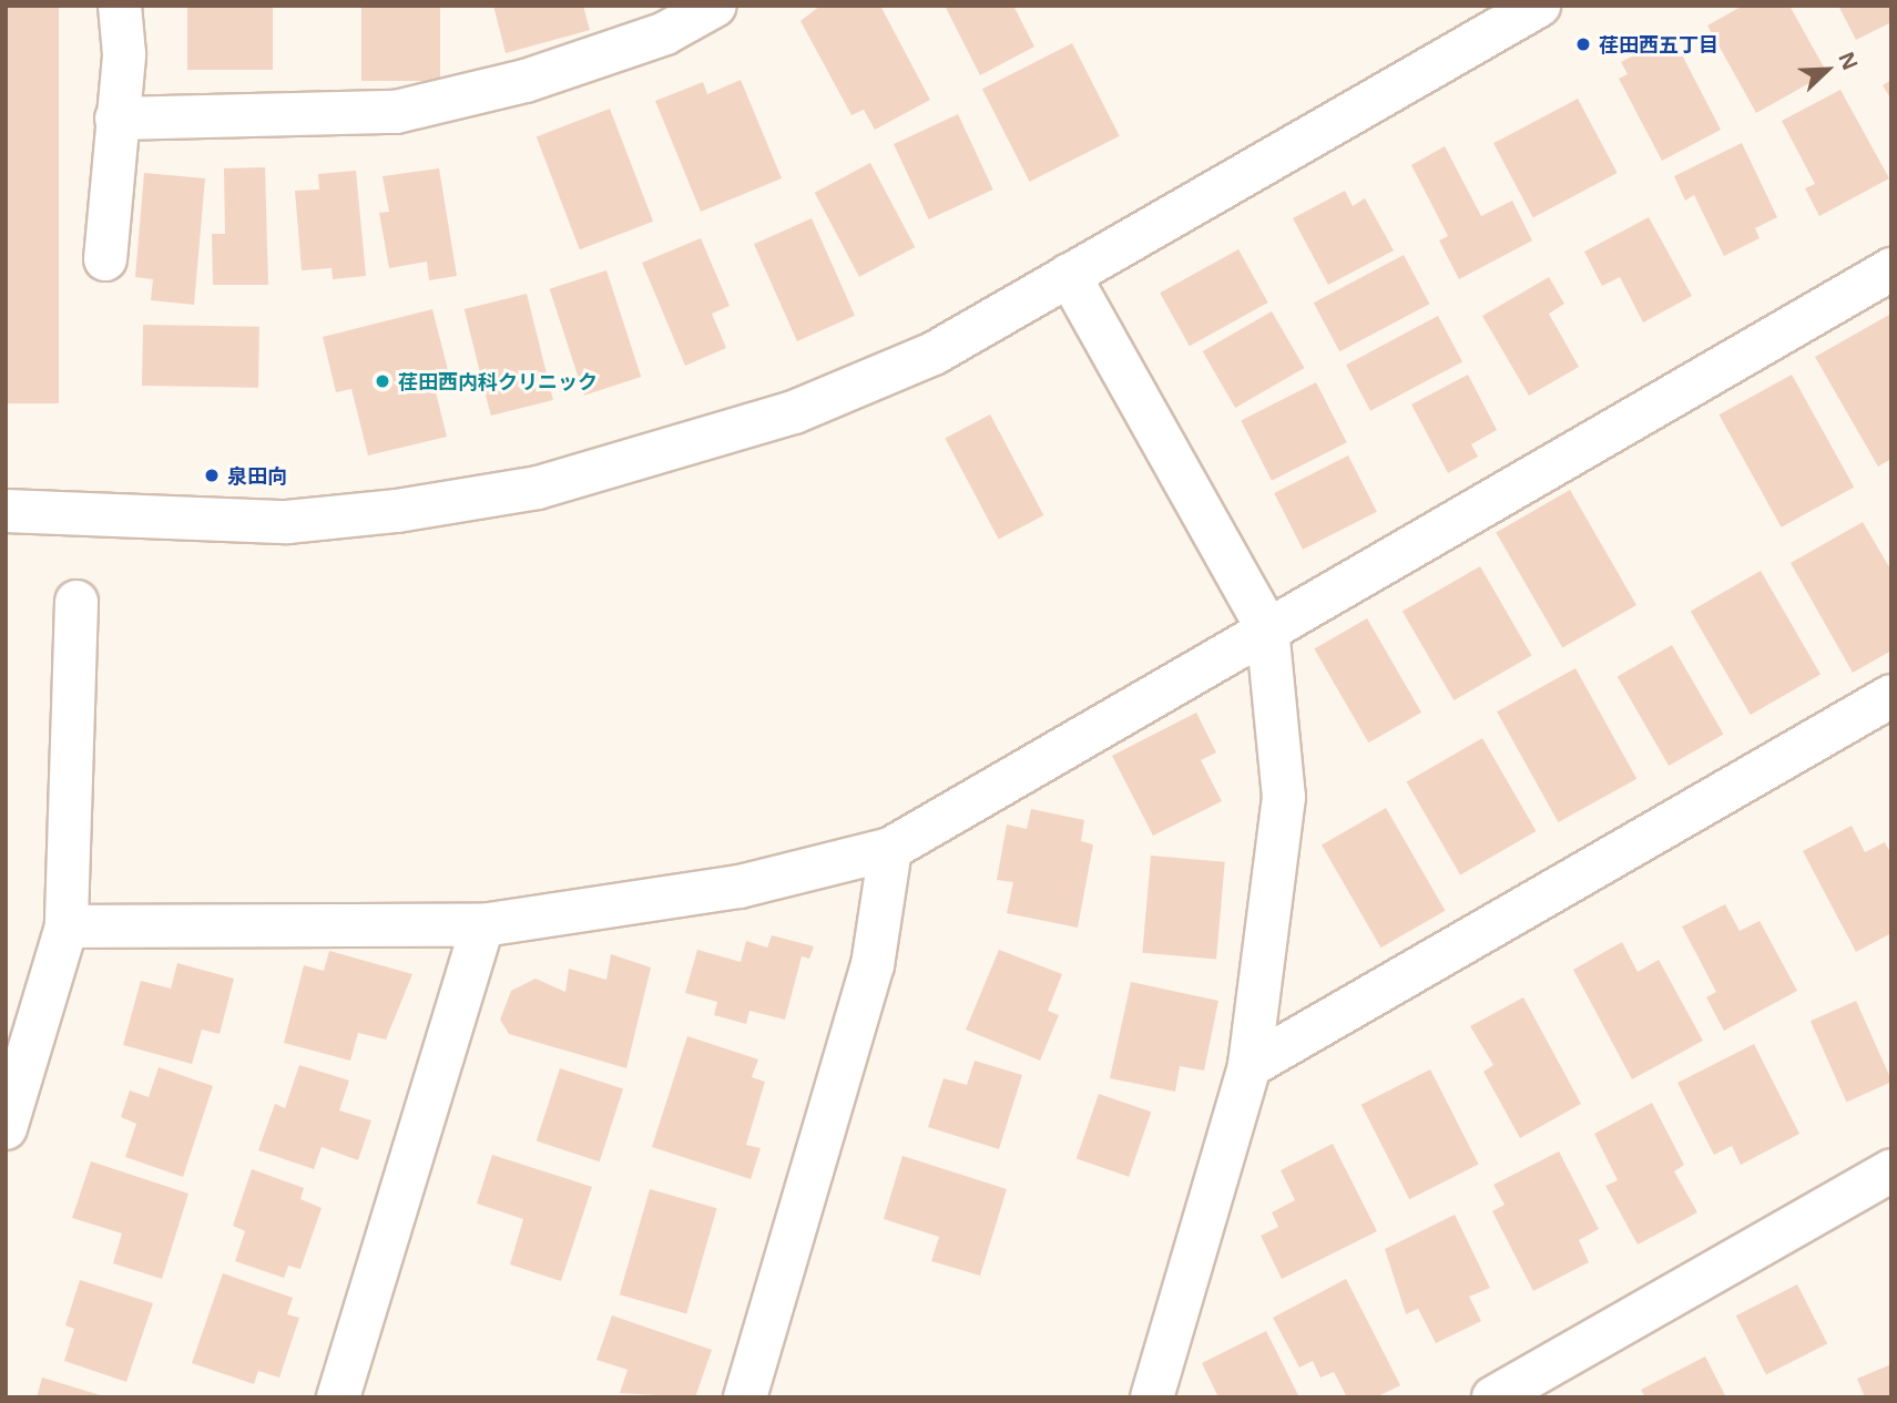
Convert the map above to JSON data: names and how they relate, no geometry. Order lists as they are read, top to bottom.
{
  "places": ["荏田西五丁目", "荏田西内科クリニック", "泉田向"],
  "north": "top right"
}
